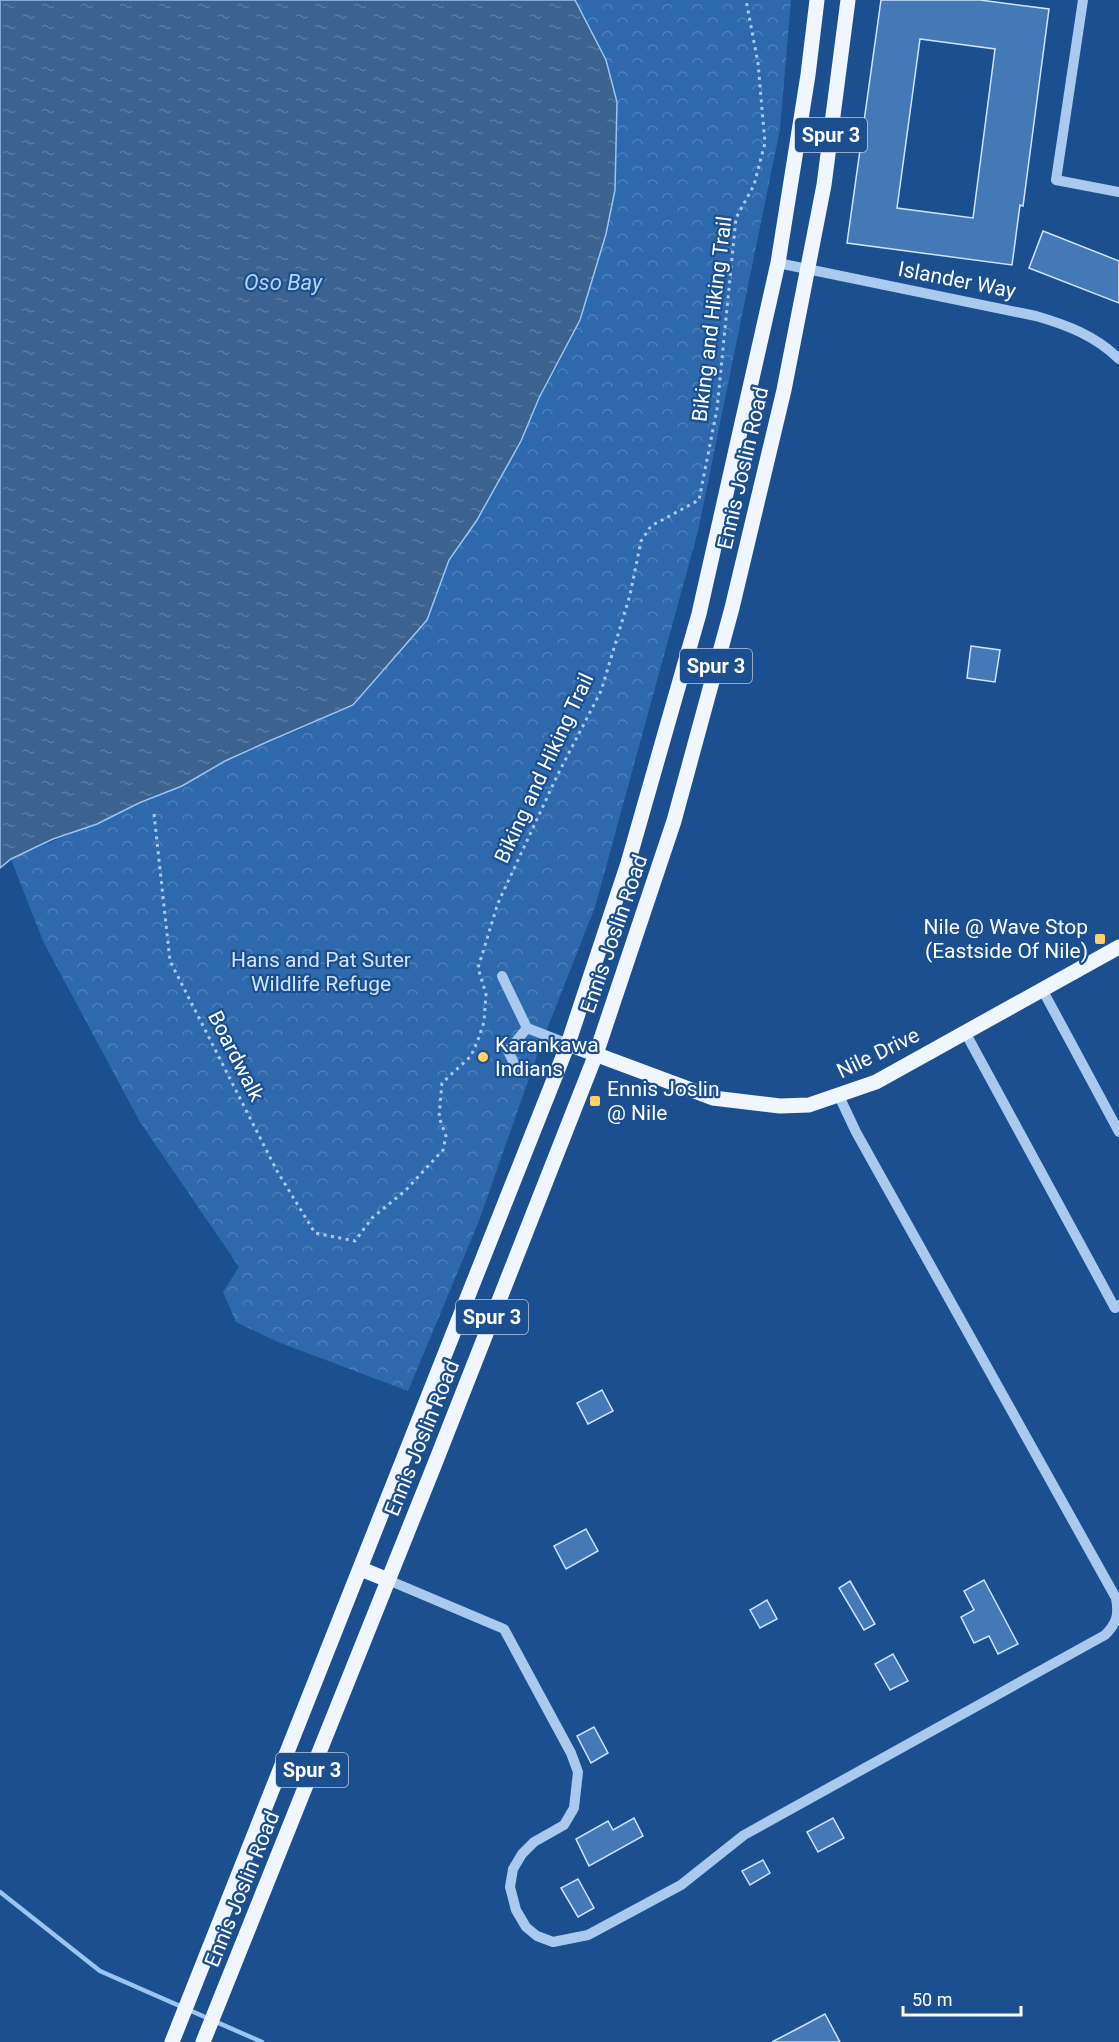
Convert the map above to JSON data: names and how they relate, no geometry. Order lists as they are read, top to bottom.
{
  "streets": {
    "main road": ["Spur 3", "Ennis Joslin Road", "Nile Drive"],
    "street": ["Islander Way"],
    "path": ["Biking and Hiking Trail", "Boardwalk"]
  },
  "crossings": [
    ["Islander Way", "Ennis Joslin Road"],
    ["Biking and Hiking Trail", "Boardwalk"],
    ["Ennis Joslin Road", "Nile Drive"]
  ],
  "water": ["Oso Bay"],
  "parks": ["Hans and Pat Suter Wildlife Refuge"],
  "places": {
    "transit": ["Nile @ Wave Stop (Eastside Of Nile)", "Ennis Joslin @ Nile"],
    "other": ["Karankawa Indians"]
  },
  "scale_bar": "50 m"
}
